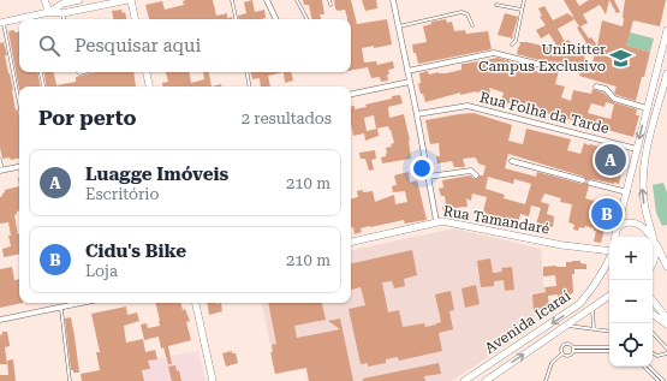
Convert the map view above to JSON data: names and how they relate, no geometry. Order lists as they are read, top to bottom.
{
  "streets": {
    "main road": ["Rua Tamandaré", "Avenida Icaraí"],
    "street": ["Rua Folha da Tarde"]
  },
  "places": {
    "school or university": ["UniRitter Campus Exclusivo"]
  },
  "page": {
    "search": "Pesquisar aqui",
    "heading": ["Por perto", "2 resultados"],
    "pins": ["A", "B"],
    "list": [
      {
        "mark": "A",
        "name": "Luagge Imóveis",
        "note": "Escritório",
        "value": "210 m"
      },
      {
        "mark": "B",
        "name": "Cidu's Bike",
        "note": "Loja",
        "value": "210 m"
      }
    ],
    "map_buttons": ["+", "−"]
  }
}
